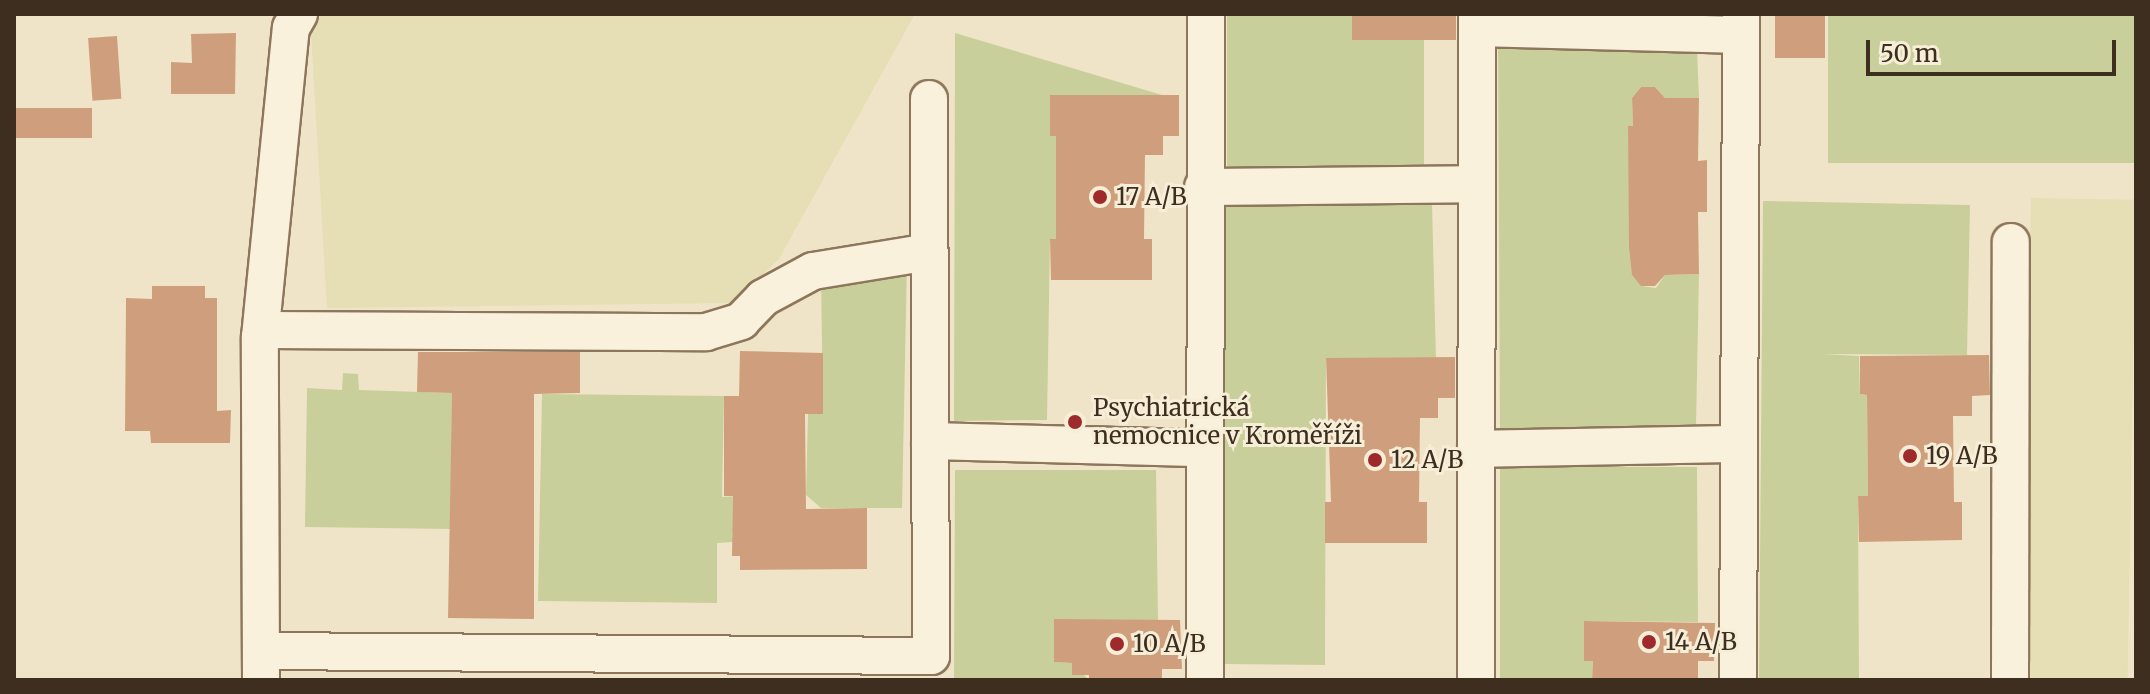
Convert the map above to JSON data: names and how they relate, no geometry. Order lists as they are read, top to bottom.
{
  "places": [
    "17 A/B",
    "Psychiatrická nemocnice v Kroměříži",
    "19 A/B",
    "12 A/B",
    "14 A/B",
    "10 A/B"
  ],
  "scale_bar": "50 m"
}
